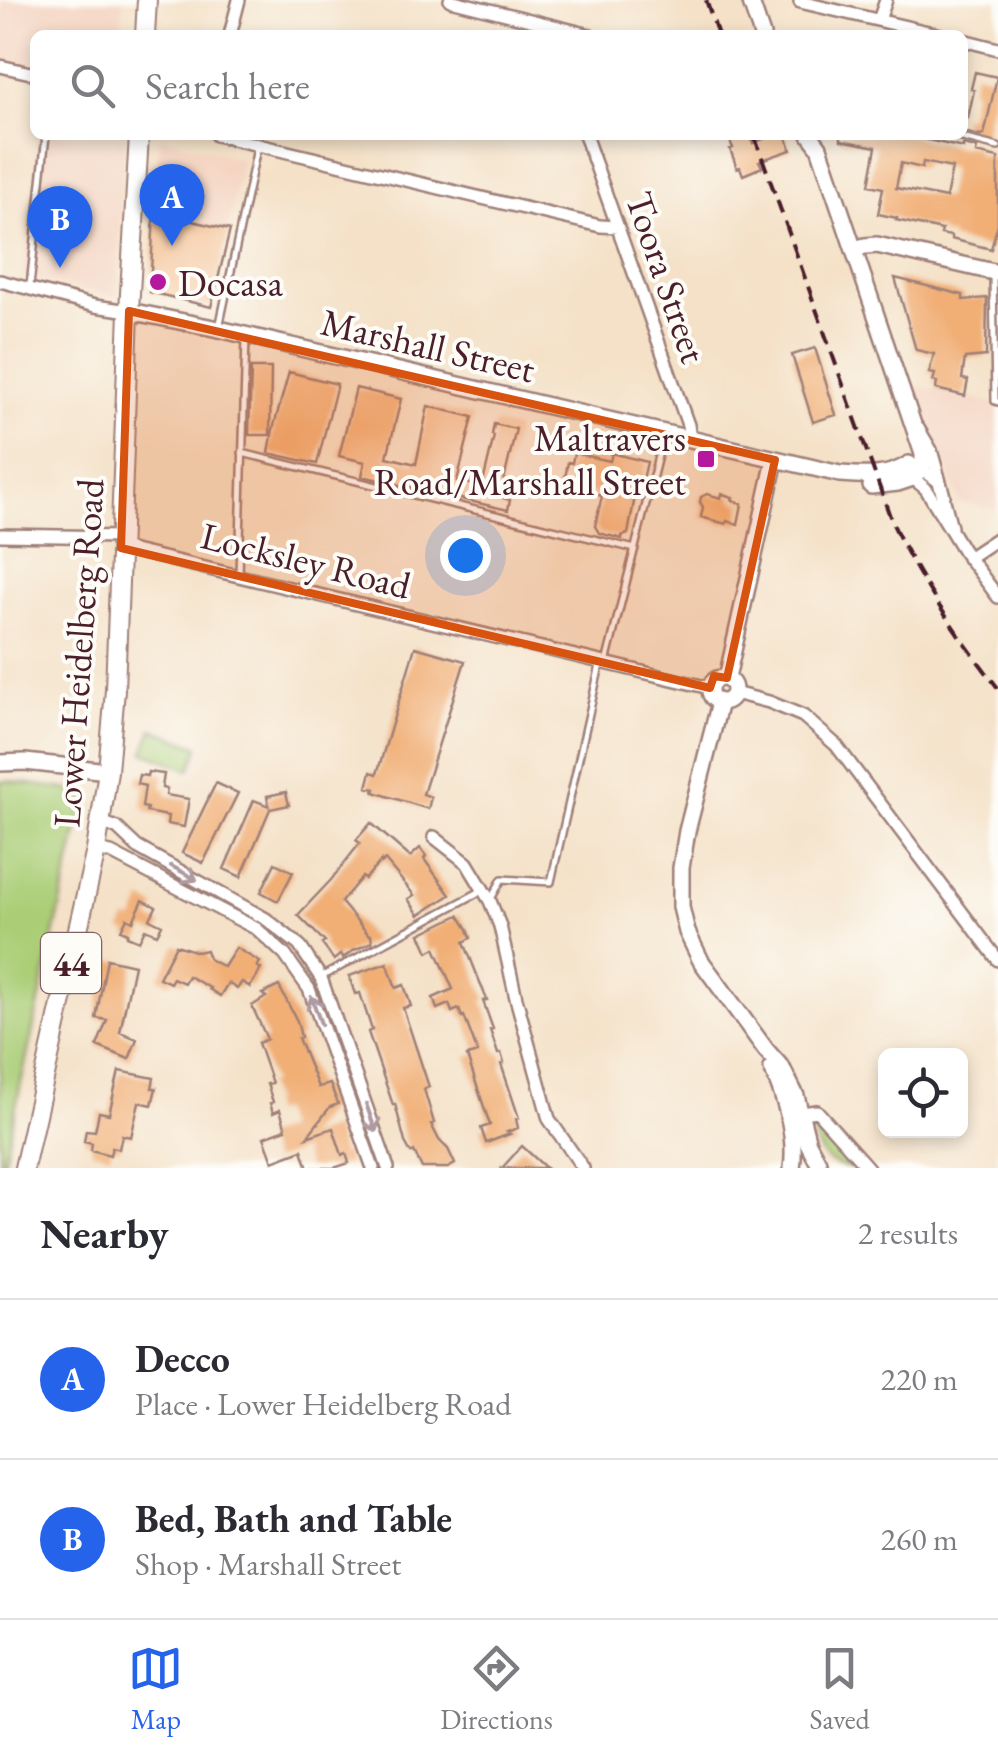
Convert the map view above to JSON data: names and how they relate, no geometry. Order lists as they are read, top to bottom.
{
  "streets": {
    "main road": ["Lower Heidelberg Road", "44"],
    "street": ["Toora Street", "Marshall Street", "Locksley Road"]
  },
  "crossings": [
    ["Toora Street", "Marshall Street"],
    ["Marshall Street", "Lower Heidelberg Road"],
    ["Locksley Road", "Lower Heidelberg Road"]
  ],
  "places": {
    "other": ["Docasa"],
    "transit": ["Maltravers Road/Marshall Street"]
  },
  "page": {
    "search": "Search here",
    "pins": ["A", "B"],
    "heading": ["Nearby", "2 results"],
    "list": [
      {
        "mark": "A",
        "name": "Decco",
        "note": "Place · Lower Heidelberg Road",
        "value": "220 m"
      },
      {
        "mark": "B",
        "name": "Bed, Bath and Table",
        "note": "Shop · Marshall Street",
        "value": "260 m"
      }
    ],
    "nav": ["Map", "Directions", "Saved"]
  }
}
